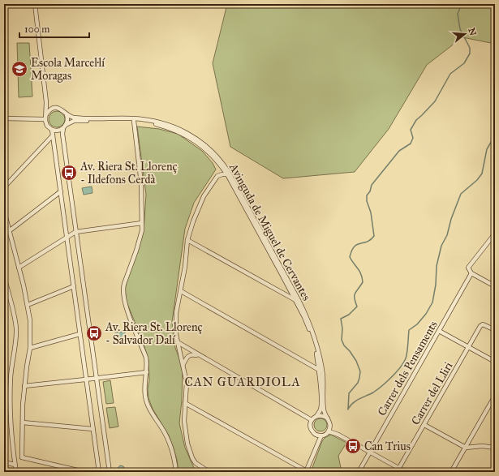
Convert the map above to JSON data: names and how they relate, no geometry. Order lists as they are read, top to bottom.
{
  "streets": {
    "street": ["Avinguda de Miguel de Cervantes", "Carrer dels Pensaments", "Carrer del Lliri"]
  },
  "districts": ["CAN GUARDIOLA"],
  "places": {
    "school or university": ["Escola Marcel·lí Moragas"],
    "bus stop": ["Av. Riera St. Llorenç - Ildefons Cerdà", "Av. Riera St. Llorenç - Salvador Dalí", "Can Trius"]
  },
  "scale_bar": "100 m",
  "north": "right"
}
